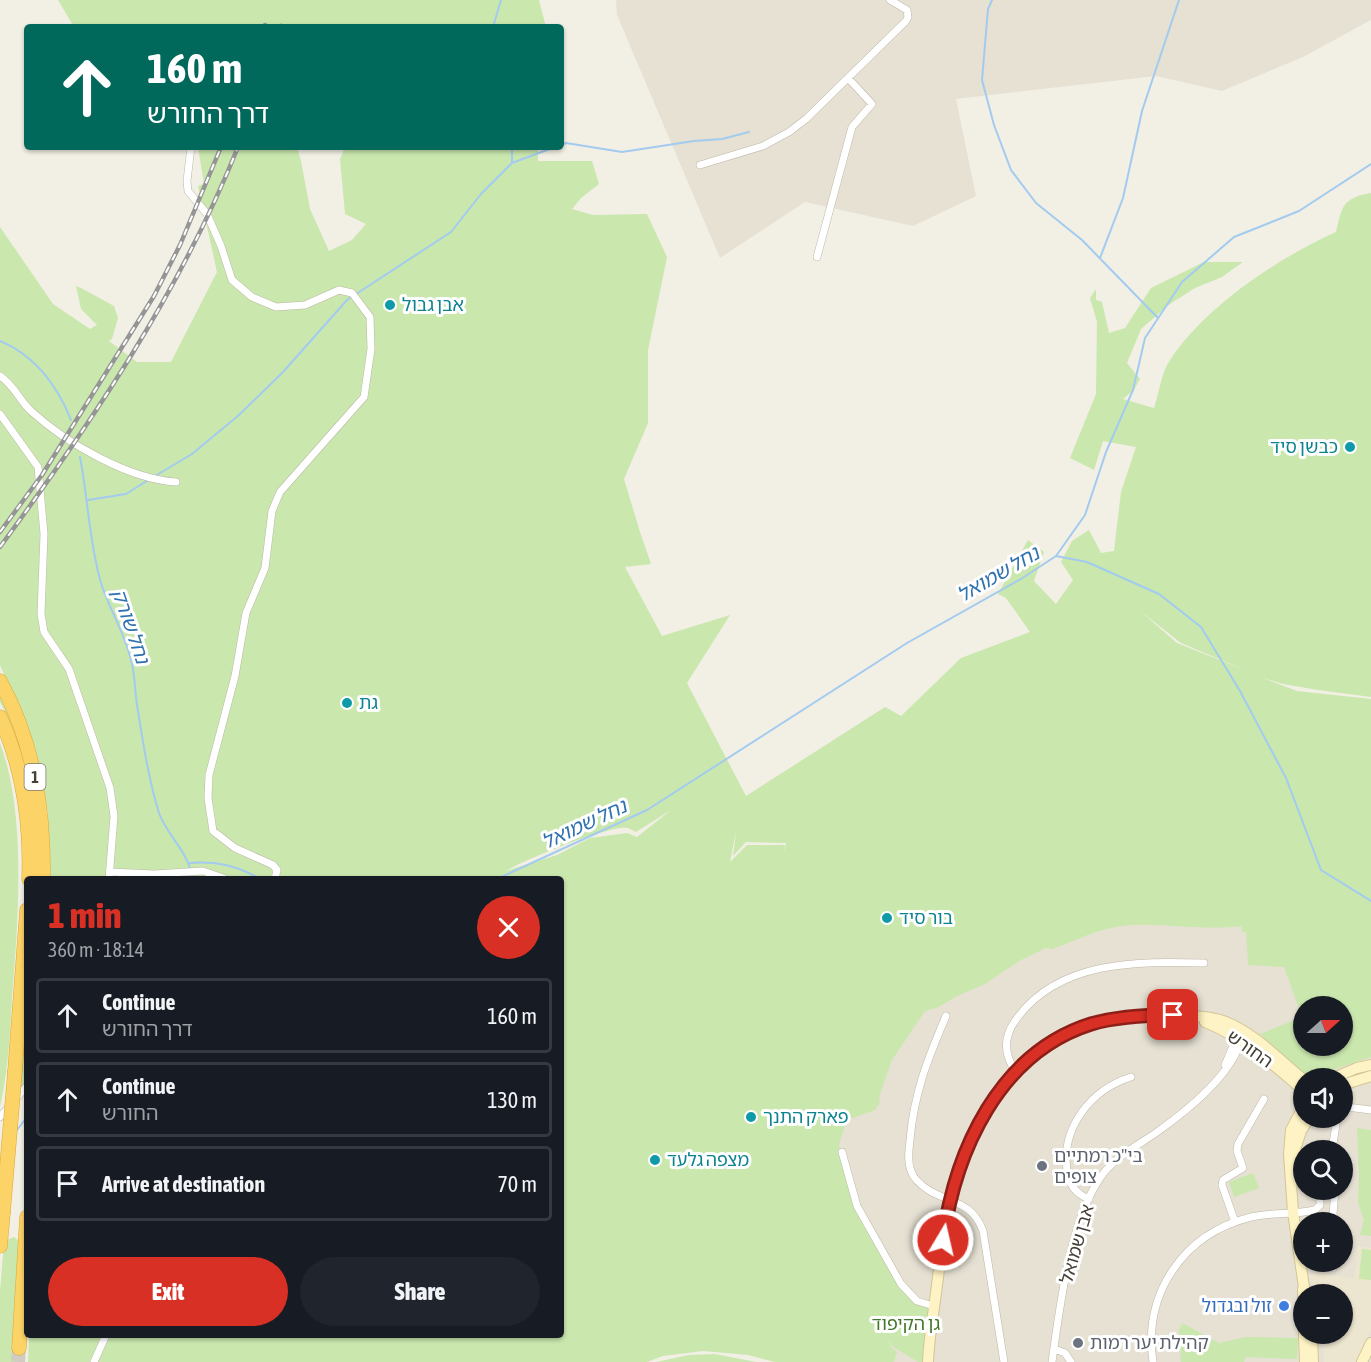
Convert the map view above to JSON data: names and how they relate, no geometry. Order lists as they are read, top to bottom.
{
  "streets": {
    "highway": ["1"],
    "street": ["החורש", "אבן שמואל"]
  },
  "crossings": [
    ["החורש", "אבן שמואל"]
  ],
  "water": ["נחל שמואל", "נחל שורק"],
  "parks": ["גן הקיפוד"],
  "places": [
    "אבן גבול",
    "כבשן סיד",
    "גת",
    "בור סיד",
    "פארק התנך",
    "מצפה גלעד",
    "בי\"כ רמתיים צופים",
    "זול ובגדול",
    "קהילת יער רמות"
  ],
  "north": "right",
  "page": {
    "turn": ["160 m", "דרך החורש"],
    "heading": ["1 min", "360 m · 18:14"],
    "list": [
      {
        "name": "Continue",
        "note": "דרך החורש",
        "value": "160 m"
      },
      {
        "name": "Continue",
        "note": "החורש",
        "value": "130 m"
      },
      {
        "name": "Arrive at destination",
        "value": "70 m"
      }
    ],
    "map_buttons": ["+", "−"],
    "buttons": ["Exit", "Share"]
  }
}
